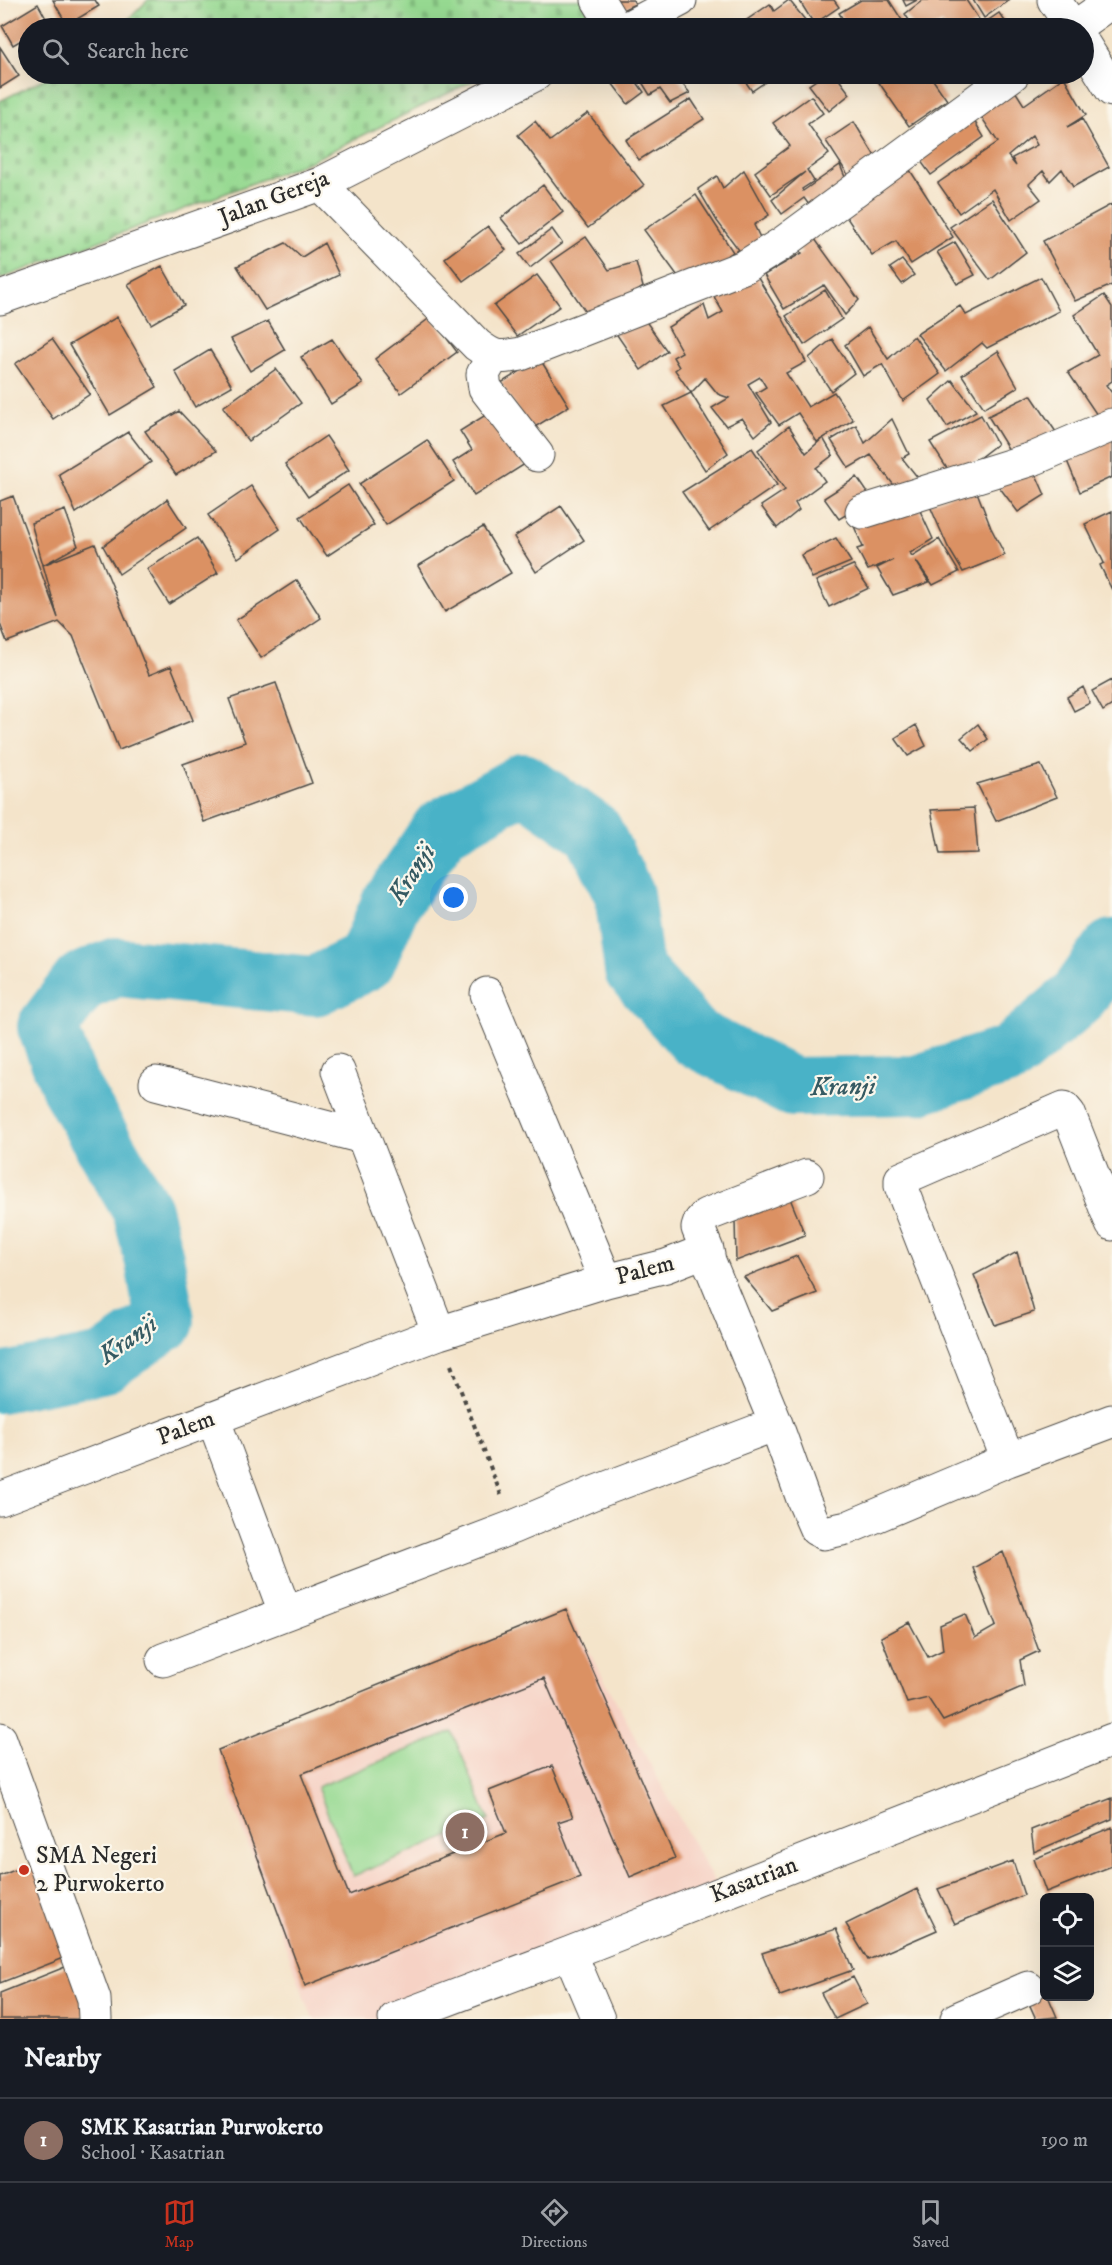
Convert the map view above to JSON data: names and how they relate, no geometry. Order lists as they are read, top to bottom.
{
  "streets": {
    "street": ["Jalan Gereja", "Palem", "Kasatrian"]
  },
  "water": ["Kranji"],
  "places": ["SMA Negeri 2 Purwokerto"],
  "page": {
    "search": "Search here",
    "pins": "1",
    "heading": "Nearby",
    "list": [
      {
        "mark": "1",
        "name": "SMK Kasatrian Purwokerto",
        "note": "School · Kasatrian",
        "value": "190 m"
      }
    ],
    "nav": ["Map", "Directions", "Saved"]
  }
}
